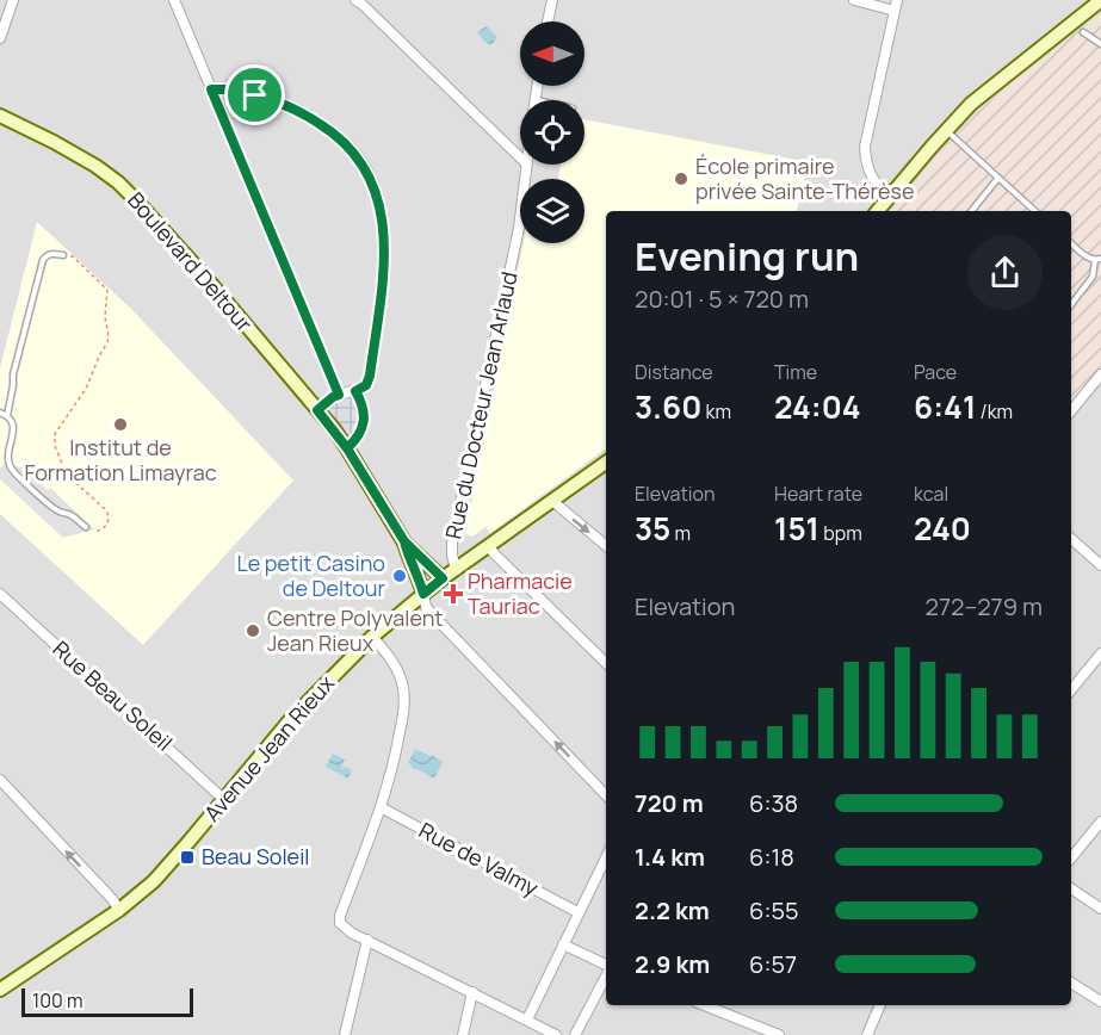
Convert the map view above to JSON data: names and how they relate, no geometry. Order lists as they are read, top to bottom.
{
  "streets": {
    "main road": ["Boulevard Deltour", "Avenue Jean Rieux"],
    "street": ["Rue du Docteur Jean Arlaud", "Rue Beau Soleil", "Rue de Valmy"]
  },
  "crossings": [
    ["Boulevard Deltour", "Avenue Jean Rieux"],
    ["Rue du Docteur Jean Arlaud", "Avenue Jean Rieux"],
    ["Rue Beau Soleil", "Avenue Jean Rieux"]
  ],
  "places": {
    "other": [
      "École primaire privée Sainte-Thérèse",
      "Institut de Formation Limayrac",
      "Le petit Casino de Deltour",
      "Centre Polyvalent Jean Rieux"
    ],
    "health": ["Pharmacie Tauriac"],
    "transit": ["Beau Soleil"]
  },
  "scale_bar": "100 m",
  "north": "left",
  "page": {
    "heading": ["Evening run", "20:01 · 5 × 720 m"],
    "stats": [
      ["Distance", "3.60 km"],
      ["Time", "24:04"],
      ["Pace", "6:41 /km"],
      ["Elevation", "35 m"],
      ["Heart rate", "151 bpm"],
      ["kcal", "240"]
    ],
    "chart": ["Elevation", "272–279 m"],
    "list": [
      {
        "name": "720 m",
        "note": "6:38"
      },
      {
        "name": "1.4 km",
        "note": "6:18"
      },
      {
        "name": "2.2 km",
        "note": "6:55"
      },
      {
        "name": "2.9 km",
        "note": "6:57"
      }
    ],
    "scale": "100 m"
  }
}
